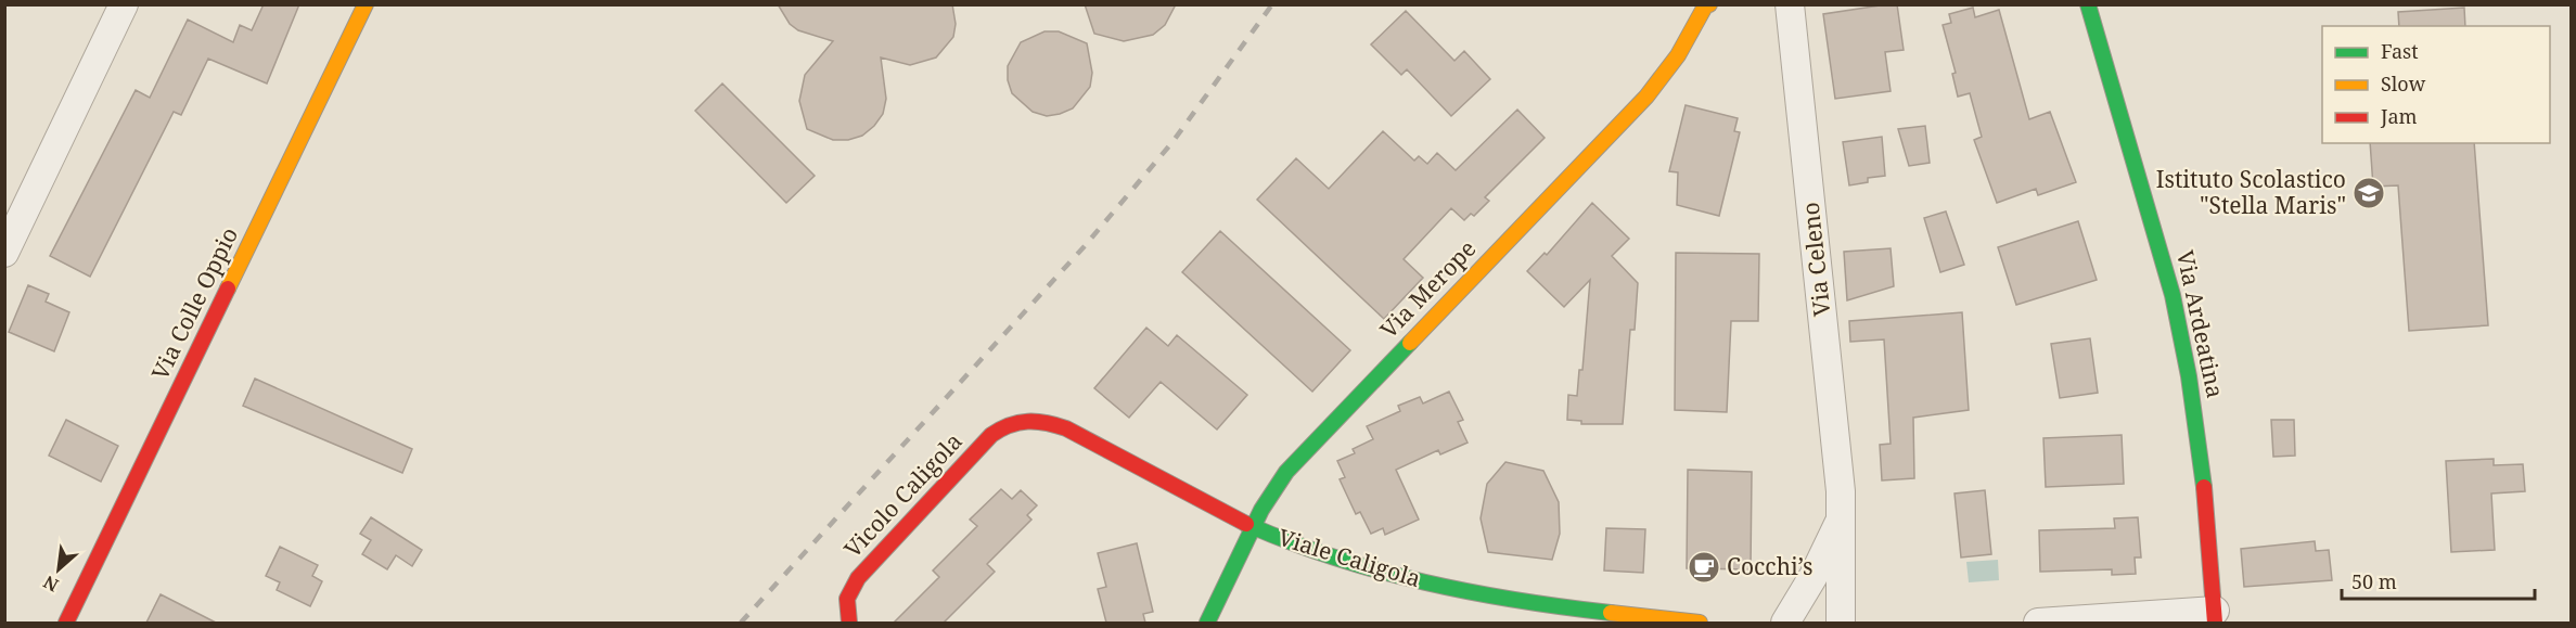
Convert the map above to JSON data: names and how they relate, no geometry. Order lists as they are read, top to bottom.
{
  "streets": {
    "street": [
      "Via Celeno",
      "Via Merope",
      "Via Colle Oppio",
      "Via Ardeatina",
      "Vicolo Caligola",
      "Viale Caligola"
    ]
  },
  "crossings": [
    ["Via Merope", "Viale Caligola"],
    ["Vicolo Caligola", "Viale Caligola"]
  ],
  "places": {
    "school or university": ["Istituto Scolastico \"Stella Maris\""],
    "cafe": ["Cocchi’s"]
  },
  "legend": ["Fast", "Slow", "Jam"],
  "scale_bar": "50 m",
  "north": "bottom left"
}
